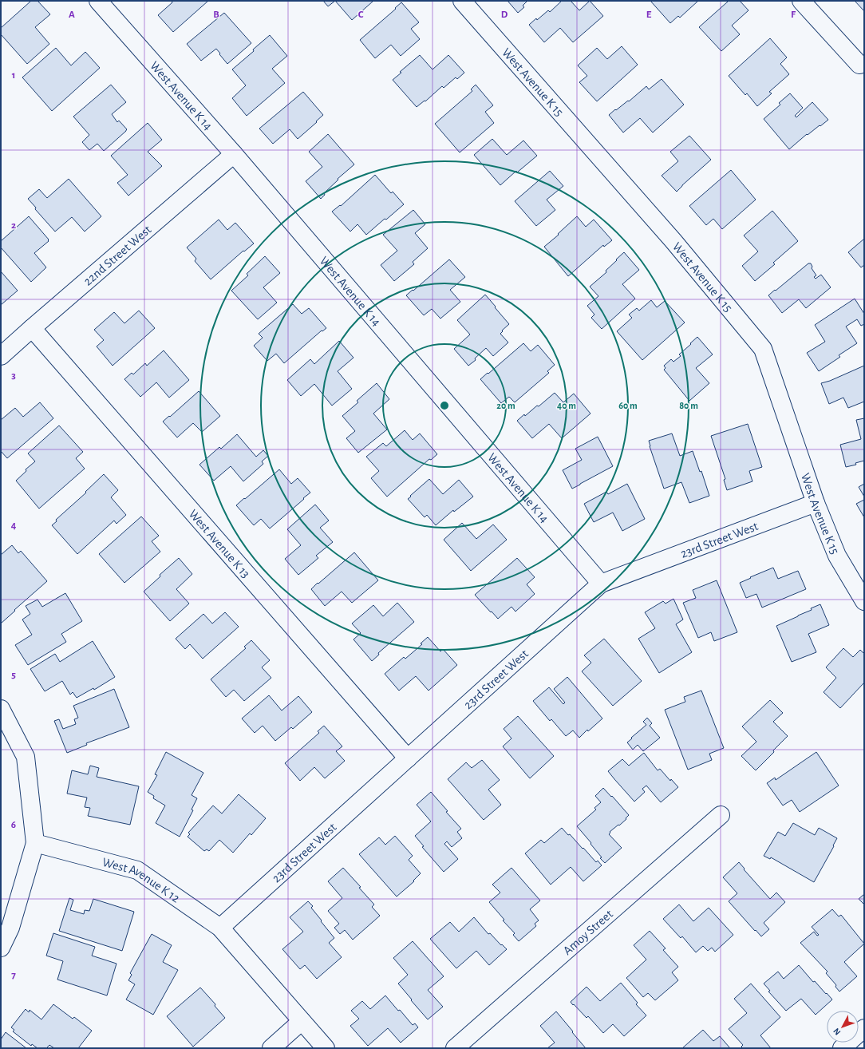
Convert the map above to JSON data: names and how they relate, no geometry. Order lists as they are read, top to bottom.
{
  "streets": {
    "street": [
      "West Avenue K 15",
      "West Avenue K 14",
      "22nd Street West",
      "23rd Street West",
      "West Avenue K 13",
      "West Avenue K 12",
      "Amoy Street"
    ]
  },
  "crossings": [
    ["West Avenue K 15", "23rd Street West"],
    ["West Avenue K 14", "22nd Street West"],
    ["West Avenue K 14", "23rd Street West"],
    ["22nd Street West", "West Avenue K 13"],
    ["23rd Street West", "West Avenue K 13"],
    ["23rd Street West", "West Avenue K 12"]
  ],
  "north": "bottom left",
  "grid": {
    "columns": [
      "A",
      "B",
      "C",
      "D",
      "E",
      "F"
    ],
    "rows": [
      "1",
      "2",
      "3",
      "4",
      "5",
      "6",
      "7"
    ]
  },
  "rings": [
    "20 m",
    "40 m",
    "60 m",
    "80 m"
  ]
}
